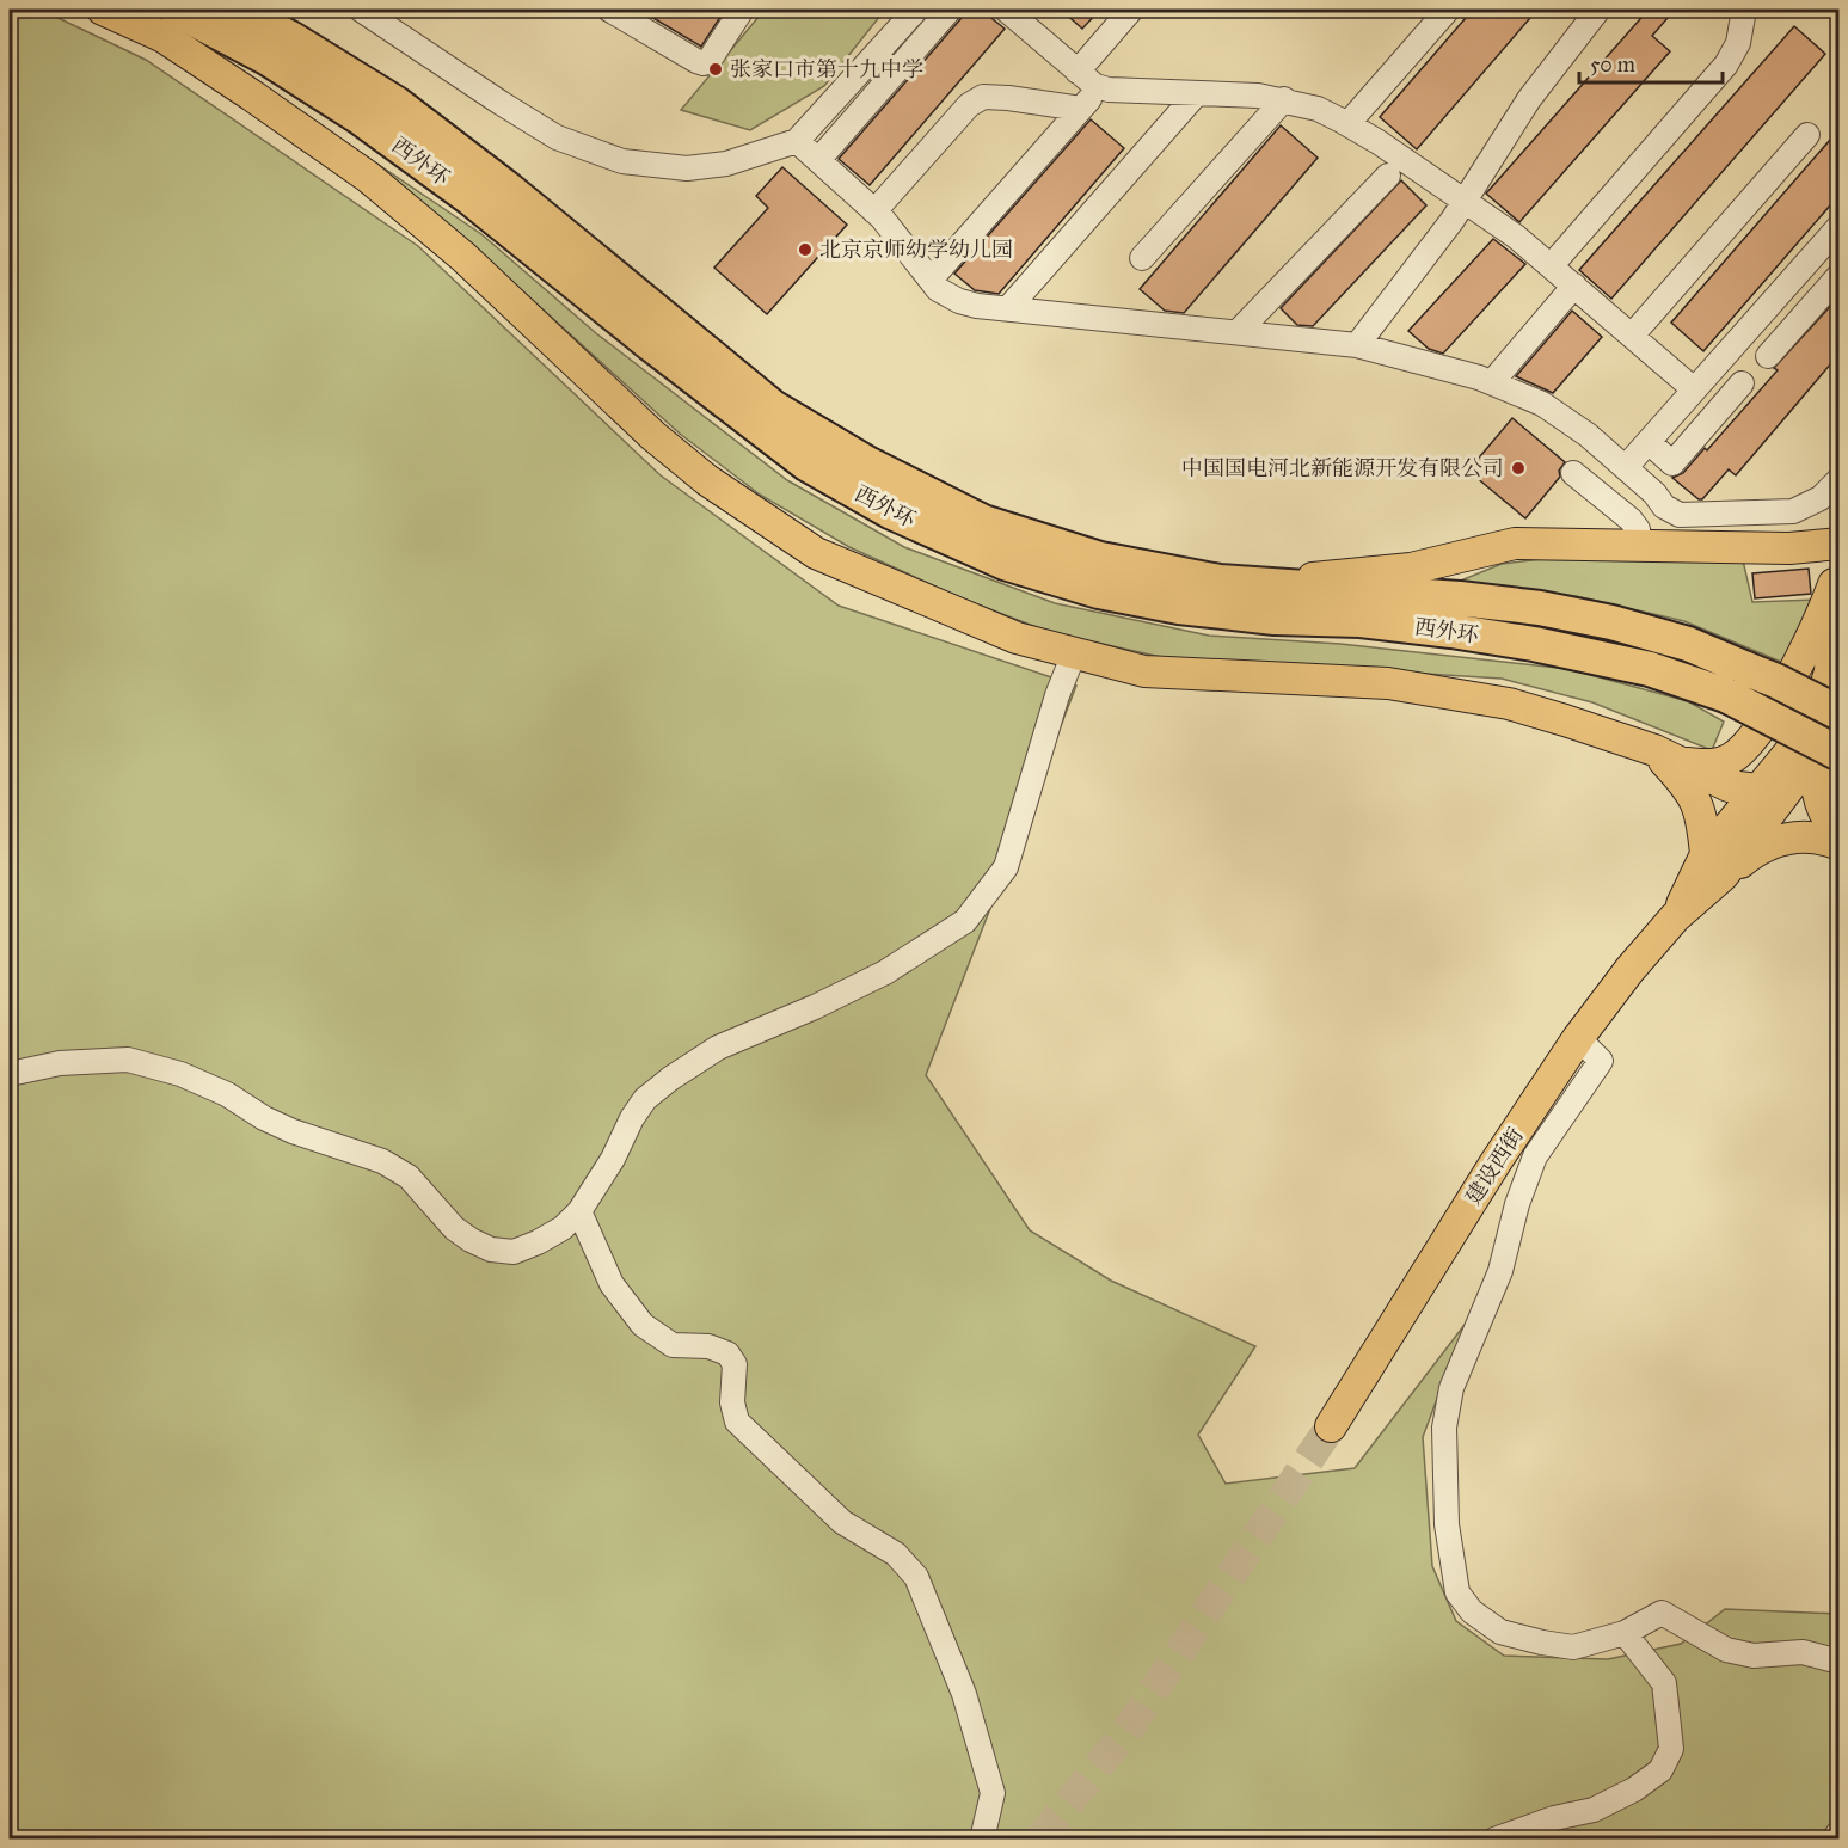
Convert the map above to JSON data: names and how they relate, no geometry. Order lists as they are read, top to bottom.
{
  "streets": {
    "highway": ["西外环"],
    "main road": ["建设西街"]
  },
  "places": ["张家口市第十九中学", "北京京师幼学幼儿园", "中国国电河北新能源开发有限公司"],
  "scale_bar": "50 m"
}
